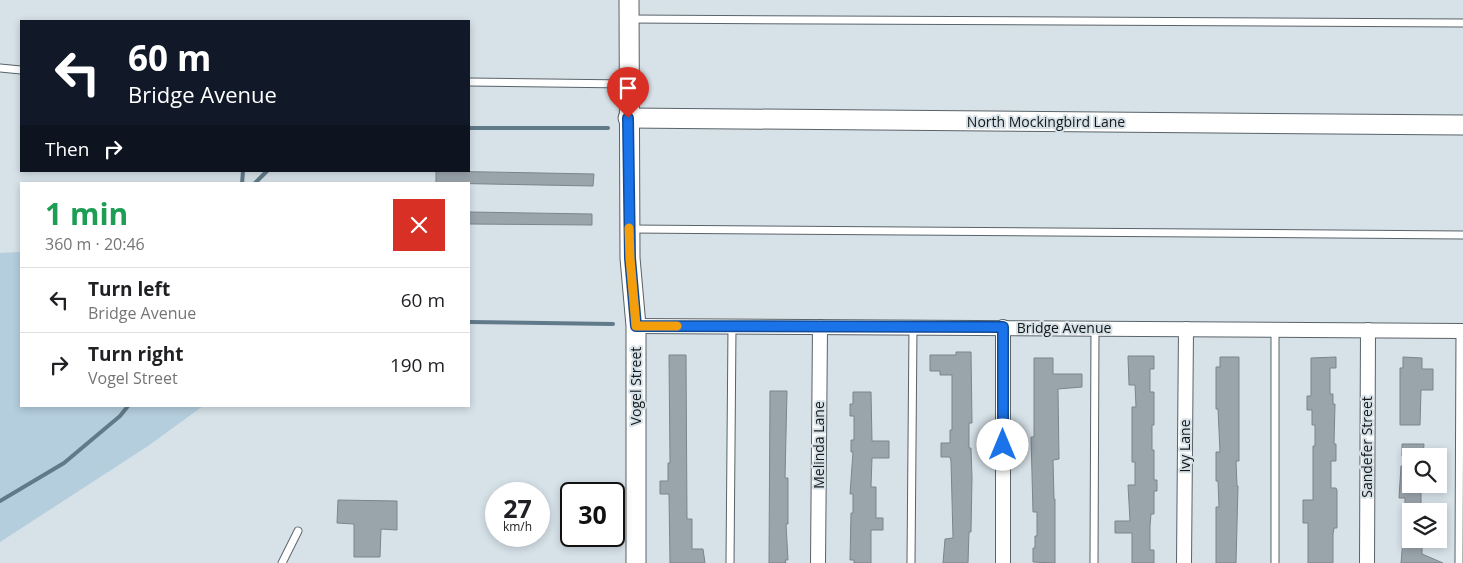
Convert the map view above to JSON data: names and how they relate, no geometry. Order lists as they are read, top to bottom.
{
  "streets": {
    "street": [
      "North Mockingbird Lane",
      "Bridge Avenue",
      "Vogel Street",
      "Melinda Lane",
      "Ivy Lane",
      "Sandefer Street"
    ]
  },
  "crossings": [
    ["North Mockingbird Lane", "Vogel Street"],
    ["Bridge Avenue", "Vogel Street"],
    ["Bridge Avenue", "Melinda Lane"],
    ["Bridge Avenue", "Ivy Lane"],
    ["Bridge Avenue", "Sandefer Street"]
  ],
  "page": {
    "turn": ["60 m", "Bridge Avenue"],
    "then": "Then",
    "heading": ["1 min", "360 m · 20:46"],
    "list": [
      {
        "name": "Turn left",
        "note": "Bridge Avenue",
        "value": "60 m"
      },
      {
        "name": "Turn right",
        "note": "Vogel Street",
        "value": "190 m"
      }
    ],
    "speed": "27 km/h",
    "limit": "30"
  }
}
